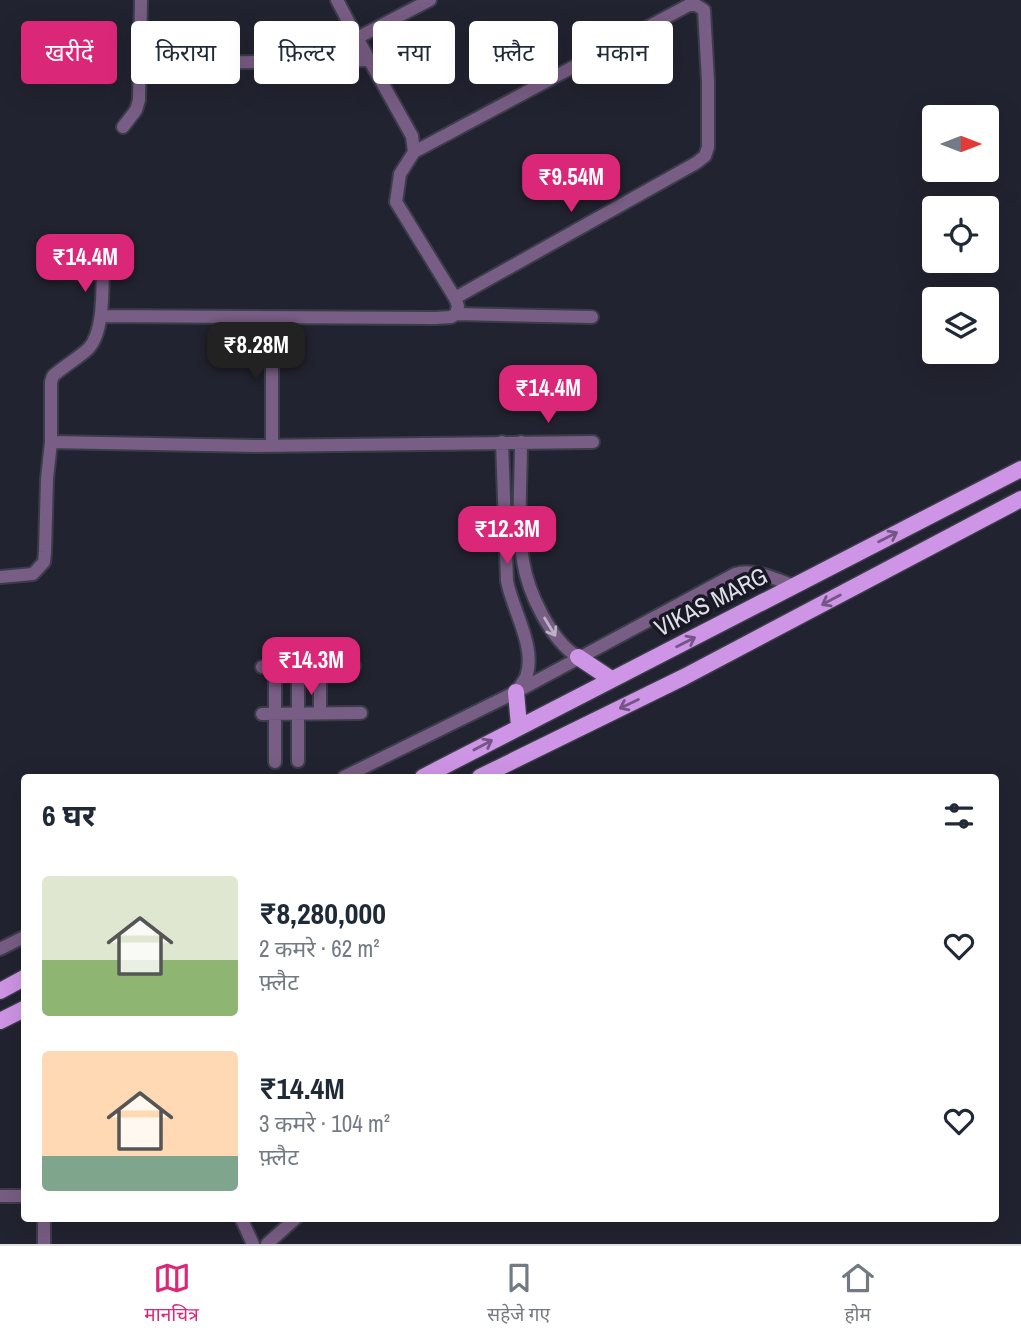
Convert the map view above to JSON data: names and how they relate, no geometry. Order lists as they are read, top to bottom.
{
  "streets": {
    "main road": ["VIKAS MARG"]
  },
  "north": "right",
  "page": {
    "chip": [
      "खरीदें",
      "किराया",
      "फ़िल्टर",
      "नया",
      "फ़्लैट",
      "मकान"
    ],
    "price": [
      "₹9.54M",
      "₹14.4M",
      "₹8.28M",
      "₹14.4M",
      "₹12.3M",
      "₹14.3M"
    ],
    "heading": "6 घर",
    "list": [
      {
        "name": "₹8,280,000",
        "note": "2 कमरे · 62 m² · फ़्लैट"
      },
      {
        "name": "₹14.4M",
        "note": "3 कमरे · 104 m² · फ़्लैट"
      }
    ],
    "tabs": ["मानचित्र", "सहेजे गए", "होम"]
  }
}
